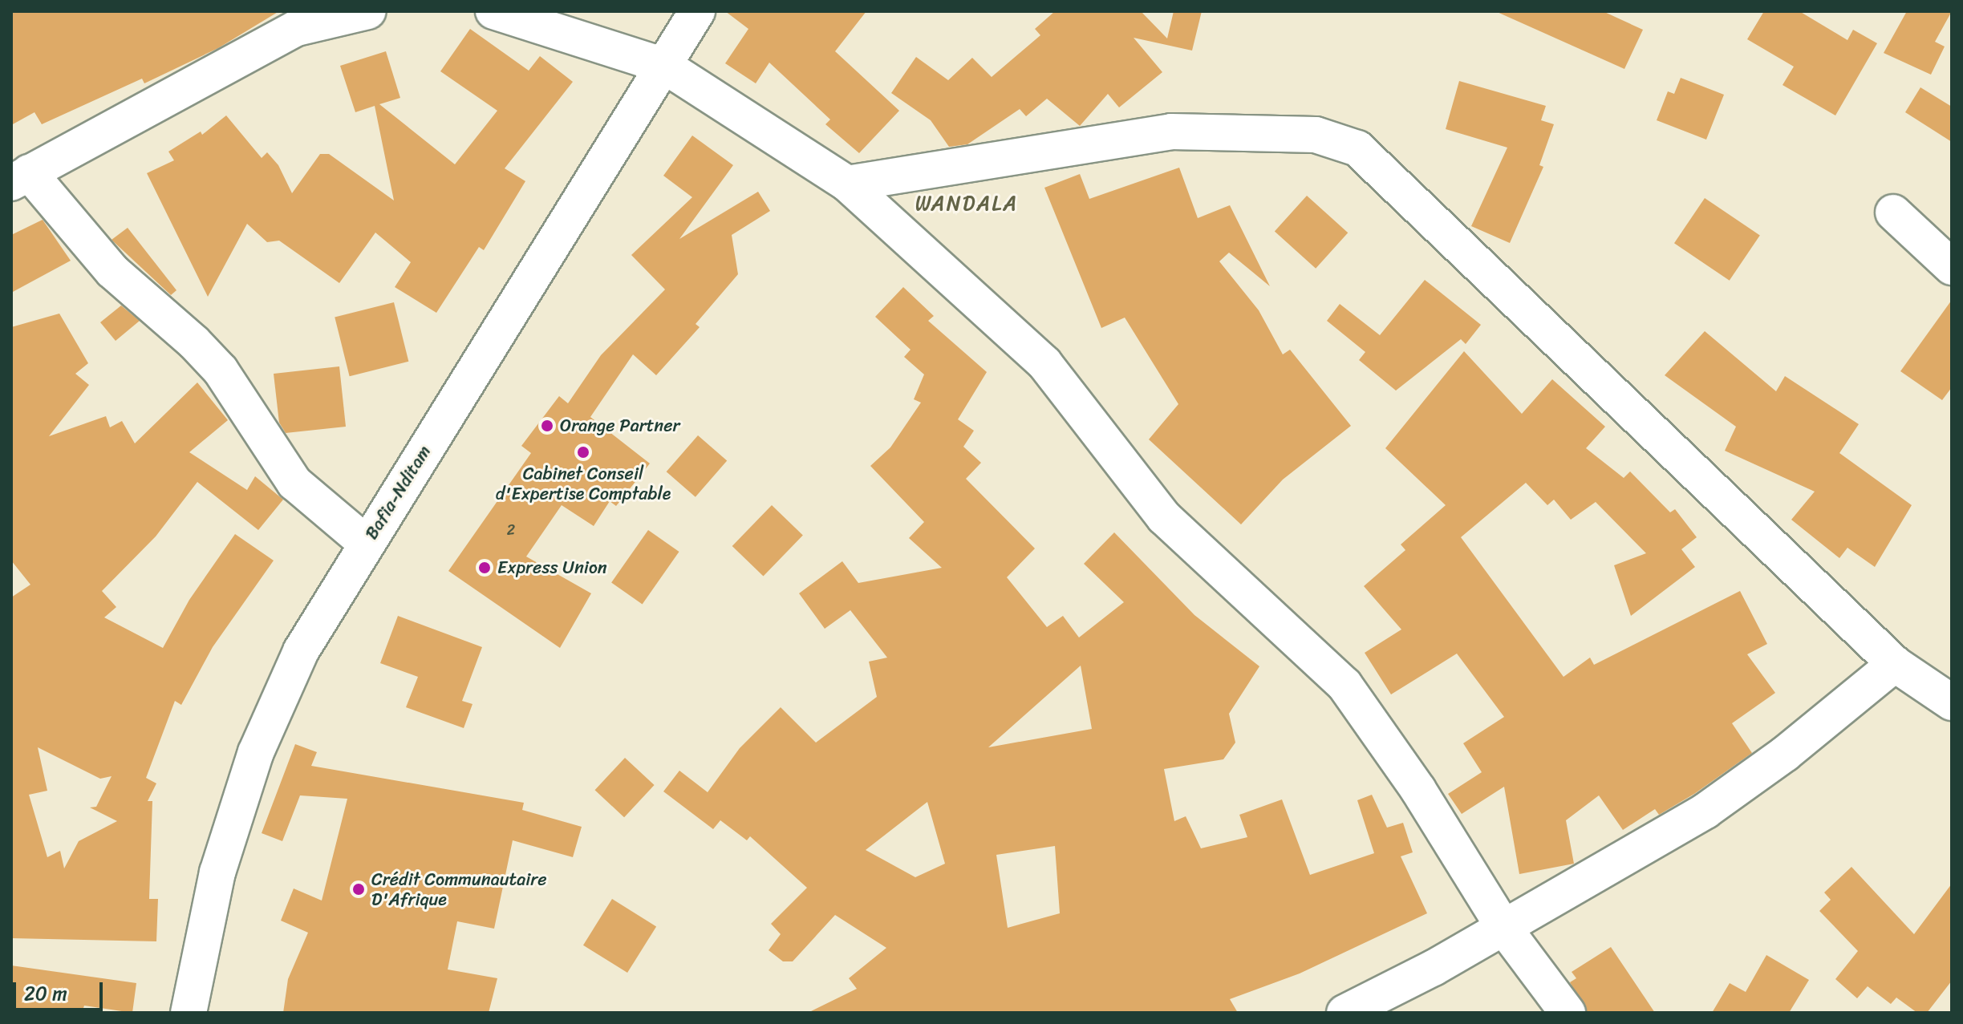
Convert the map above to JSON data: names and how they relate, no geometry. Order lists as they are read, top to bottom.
{
  "streets": {
    "street": ["Bafia-Nditam"]
  },
  "districts": ["WANDALA"],
  "places": [
    "Orange Partner",
    "Cabinet Conseil d'Expertise Comptable",
    "Express Union",
    "Crédit Communautaire D'Afrique"
  ],
  "house_numbers": ["2"],
  "scale_bar": "20 m"
}
